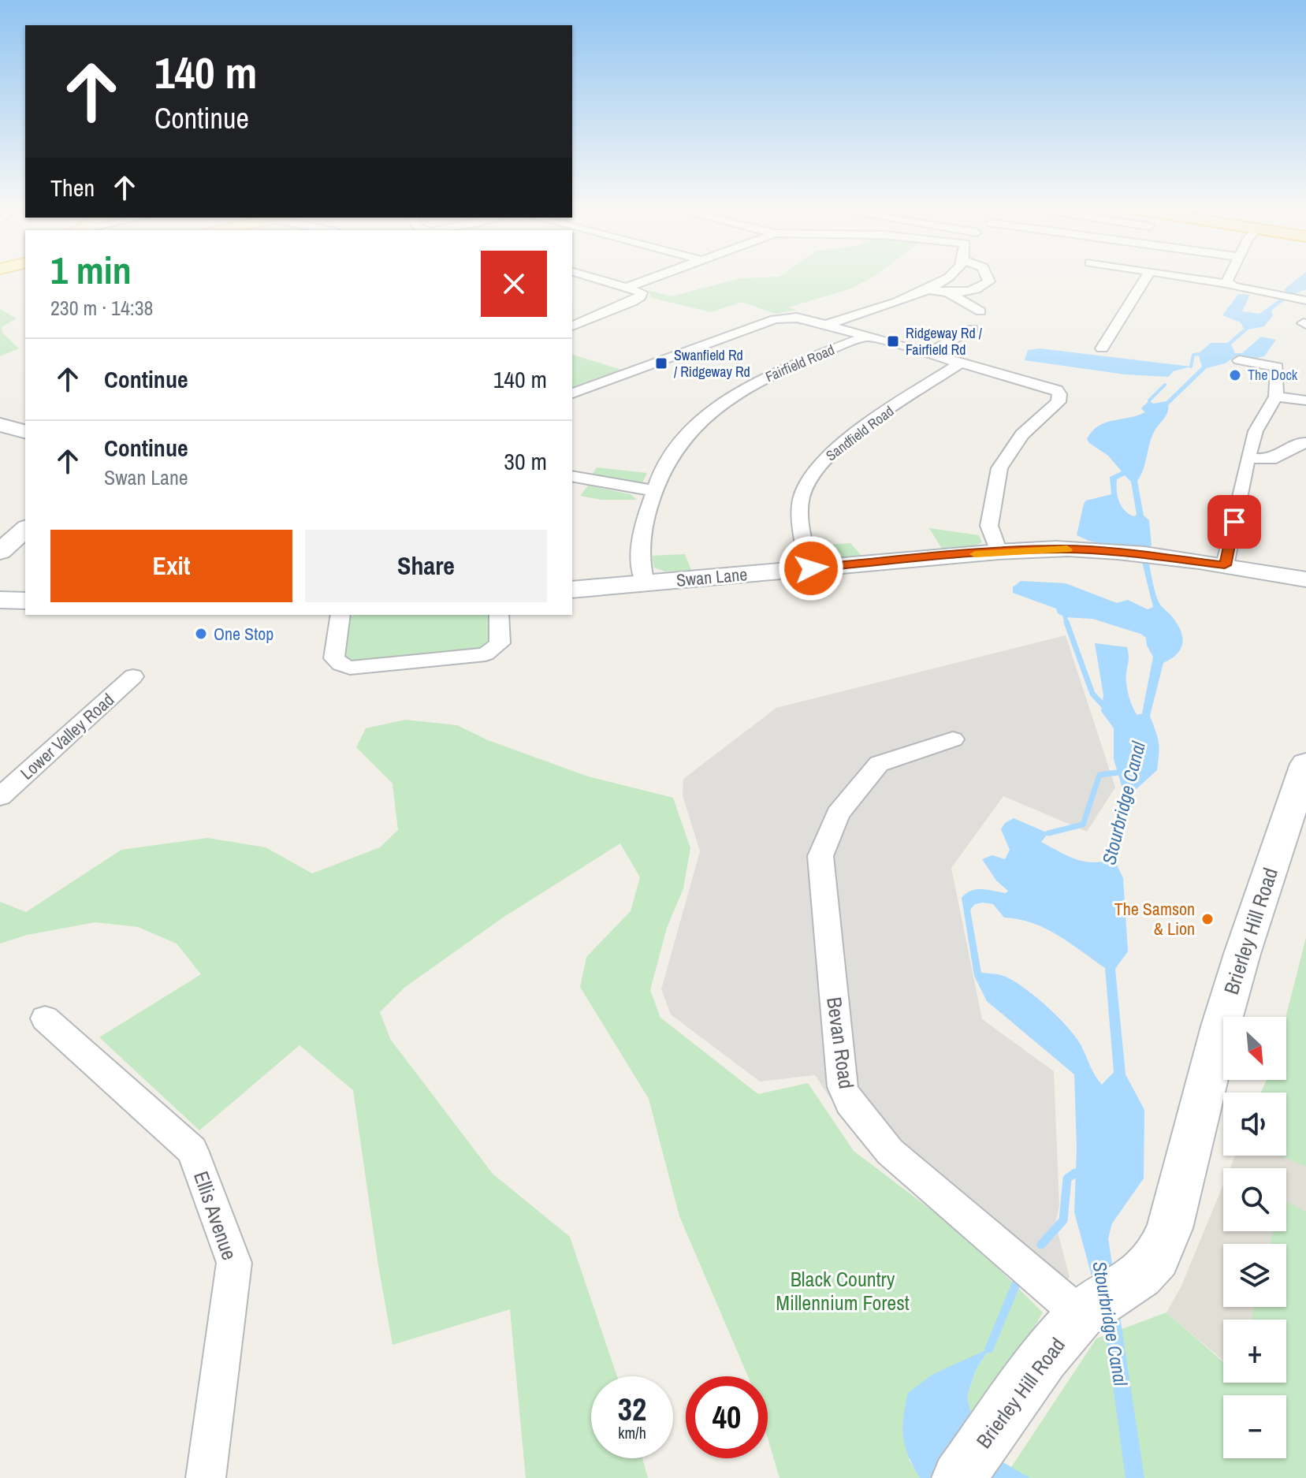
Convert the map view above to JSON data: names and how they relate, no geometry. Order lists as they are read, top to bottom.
{
  "streets": {
    "street": [
      "Fairfield Road",
      "Sandfield Road",
      "Swan Lane",
      "Lower Valley Road",
      "Brierley Hill Road",
      "Bevan Road",
      "Ellis Avenue"
    ]
  },
  "crossings": [
    ["Fairfield Road", "Swan Lane"],
    ["Sandfield Road", "Swan Lane"],
    ["Brierley Hill Road", "Bevan Road"]
  ],
  "water": ["Stourbridge Canal"],
  "parks": ["Black Country Millennium Forest"],
  "places": {
    "transit": ["Ridgeway Rd / Fairfield Rd", "Swanfield Rd / Ridgeway Rd"],
    "other": ["The Dock", "One Stop", "The Samson & Lion"]
  },
  "north": "bottom right",
  "page": {
    "turn": ["140 m", "Continue"],
    "then": "Then",
    "heading": ["1 min", "230 m · 14:38"],
    "list": [
      {
        "name": "Continue",
        "value": "140 m"
      },
      {
        "name": "Continue",
        "note": "Swan Lane",
        "value": "30 m"
      }
    ],
    "buttons": ["Exit", "Share"],
    "map_buttons": ["+", "−"],
    "speed": "32 km/h",
    "limit": "40"
  }
}
